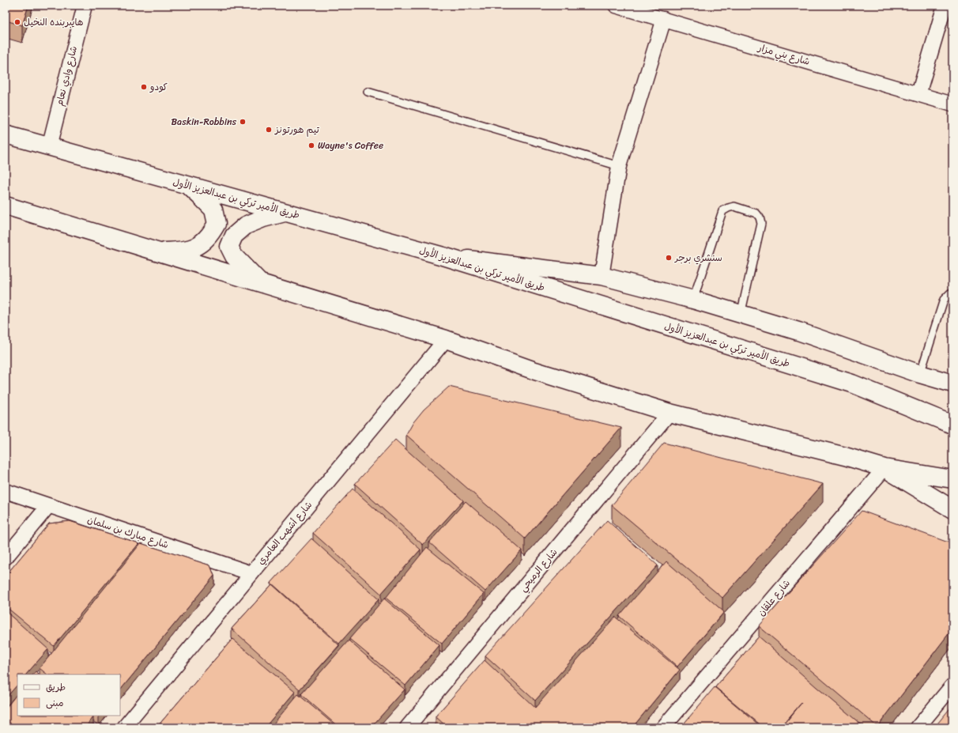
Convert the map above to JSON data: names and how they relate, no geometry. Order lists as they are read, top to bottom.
{
  "streets": {
    "main road": ["طريق الأمير تركي بن عبدالعزيز الأول"],
    "street": [
      "شارع بني مزار",
      "شارع وادي نعام",
      "شارع مبارك بن سلمان",
      "شارع أشهب العامري",
      "شارع الرميحي",
      "شارع علقان"
    ]
  },
  "crossings": [
    ["شارع وادي نعام", "طريق الأمير تركي بن عبدالعزيز الأول"],
    ["شارع مبارك بن سلمان", "شارع أشهب العامري"]
  ],
  "places": [
    "هايبربنده النخيل",
    "كودو",
    "Baskin-Robbins",
    "تيم هورتونز",
    "Wayne's Coffee",
    "سنشري برجر"
  ],
  "legend": ["طريق", "مبنى"]
}
